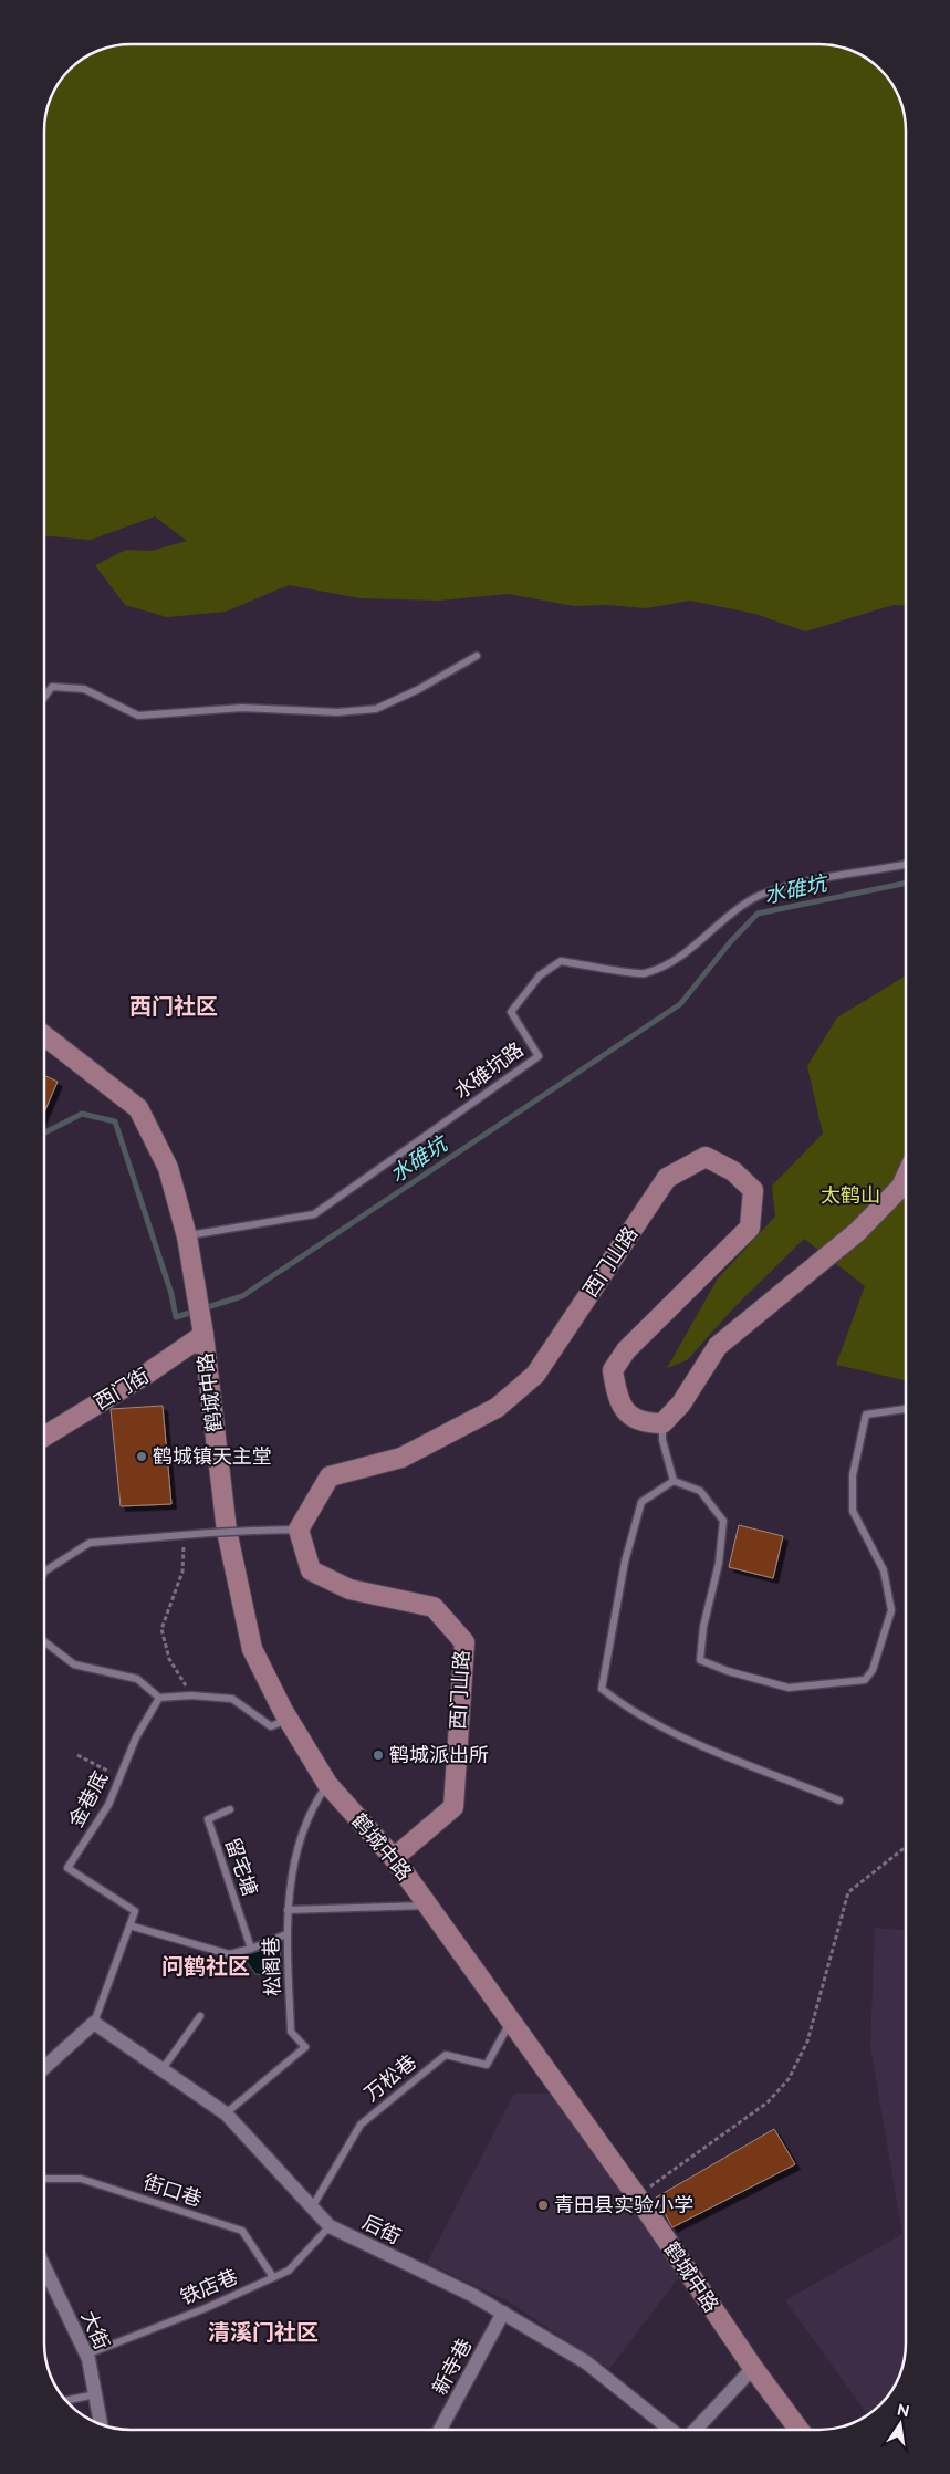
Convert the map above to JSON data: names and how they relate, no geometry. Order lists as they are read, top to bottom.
{
  "streets": {
    "street": [
      "西门山路",
      "西门街",
      "鹤城中路",
      "后街",
      "大街",
      "新寺巷"
    ],
    "lane": [
      "水碓坑路",
      "金巷底",
      "留宅塘",
      "松阁巷",
      "万松巷",
      "街口巷",
      "铁店巷"
    ]
  },
  "crossings": [
    ["水碓坑路", "鹤城中路"],
    ["西门山路", "鹤城中路"],
    ["西门街", "鹤城中路"],
    ["鹤城中路", "松阁巷"],
    ["鹤城中路", "万松巷"],
    ["松阁巷", "后街"],
    ["万松巷", "后街"],
    ["街口巷", "铁店巷"],
    ["后街", "铁店巷"],
    ["后街", "新寺巷"],
    ["铁店巷", "大街"]
  ],
  "districts": ["西门社区", "问鹤社区", "清溪门社区"],
  "water": ["水碓坑"],
  "parks": ["太鹤山"],
  "places": ["鹤城镇天主堂", "鹤城派出所", "青田县实验小学"],
  "north": "top"
}
